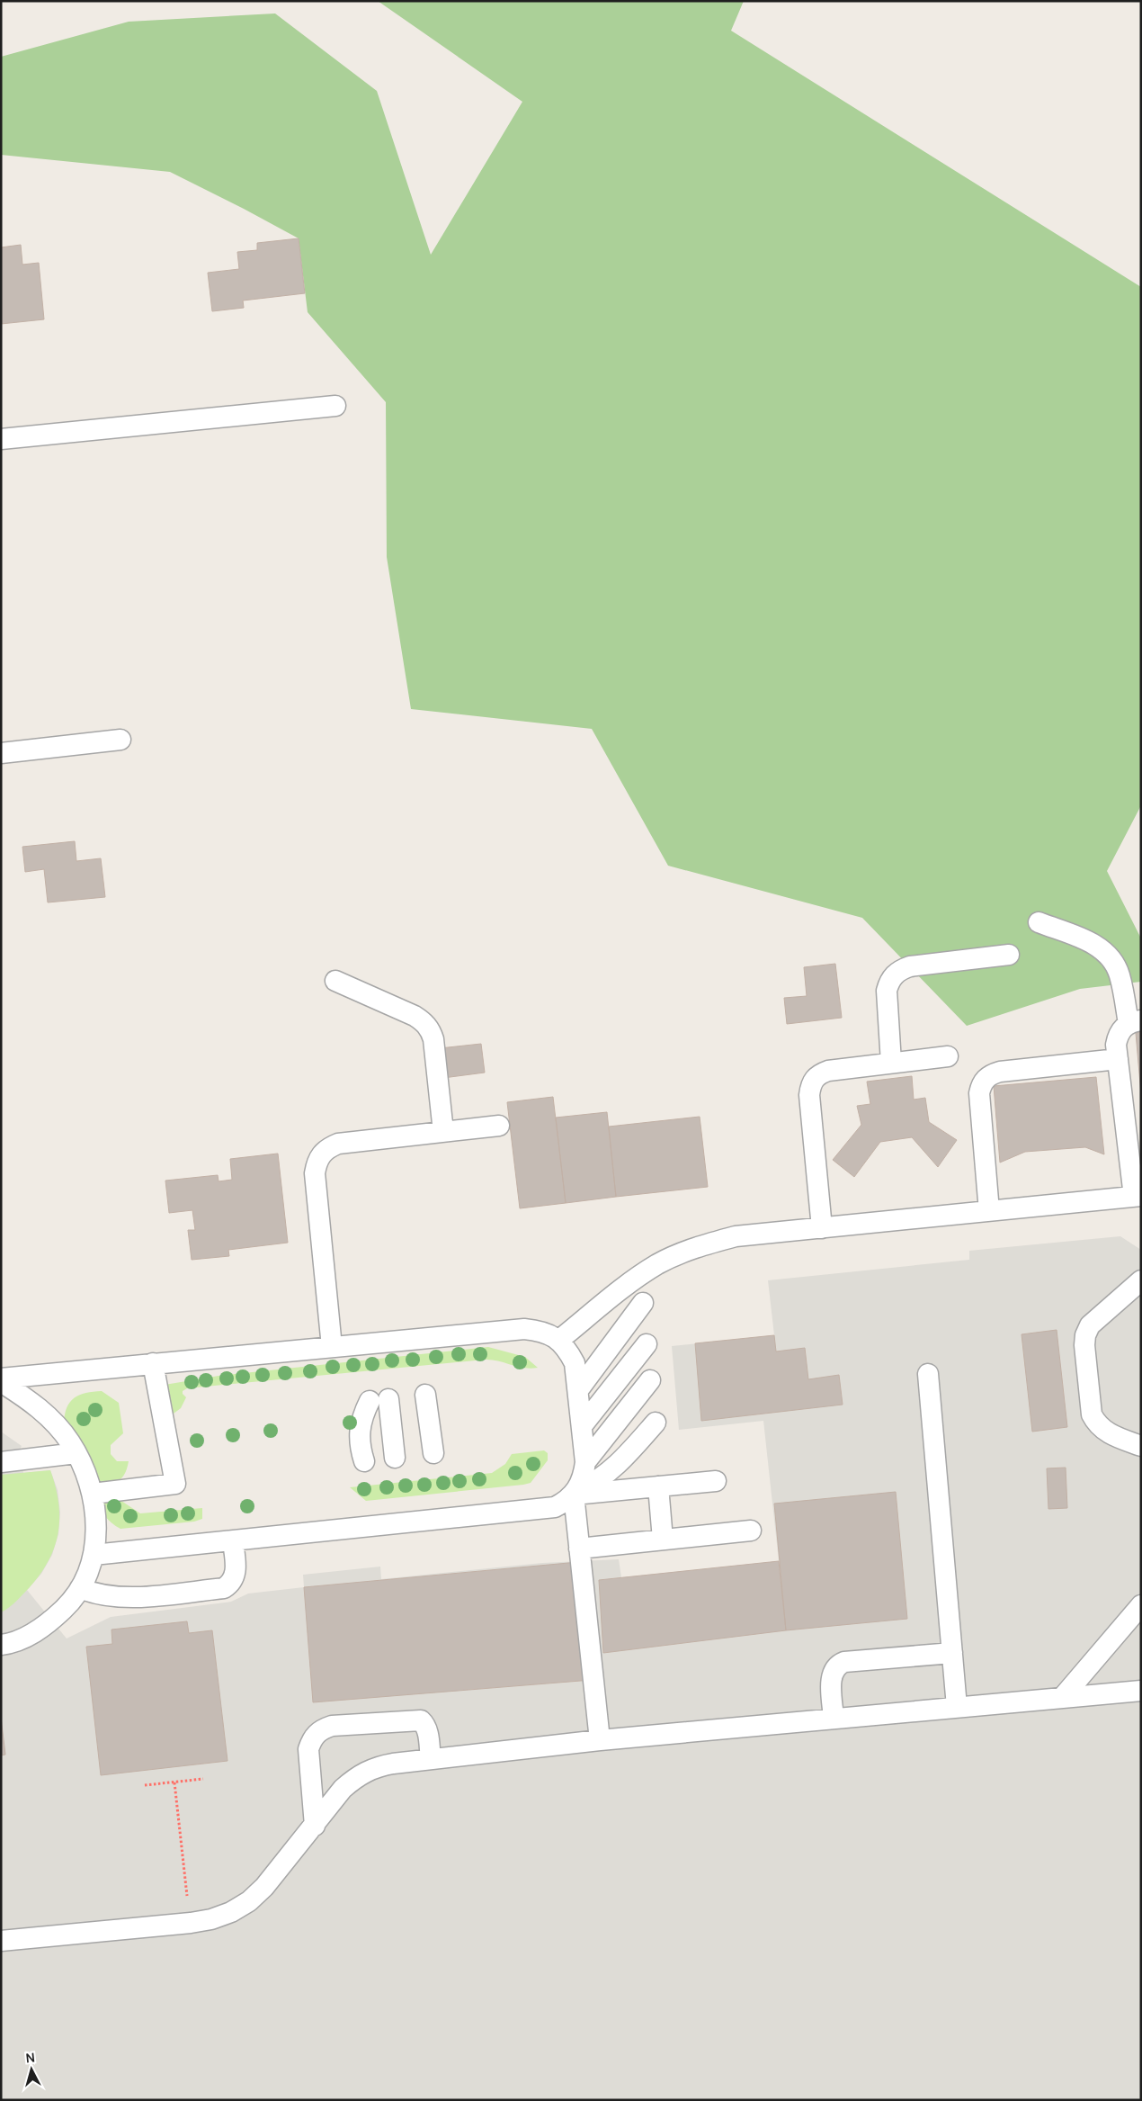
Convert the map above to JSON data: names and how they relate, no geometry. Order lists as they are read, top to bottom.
{
  "north": "top"
}
